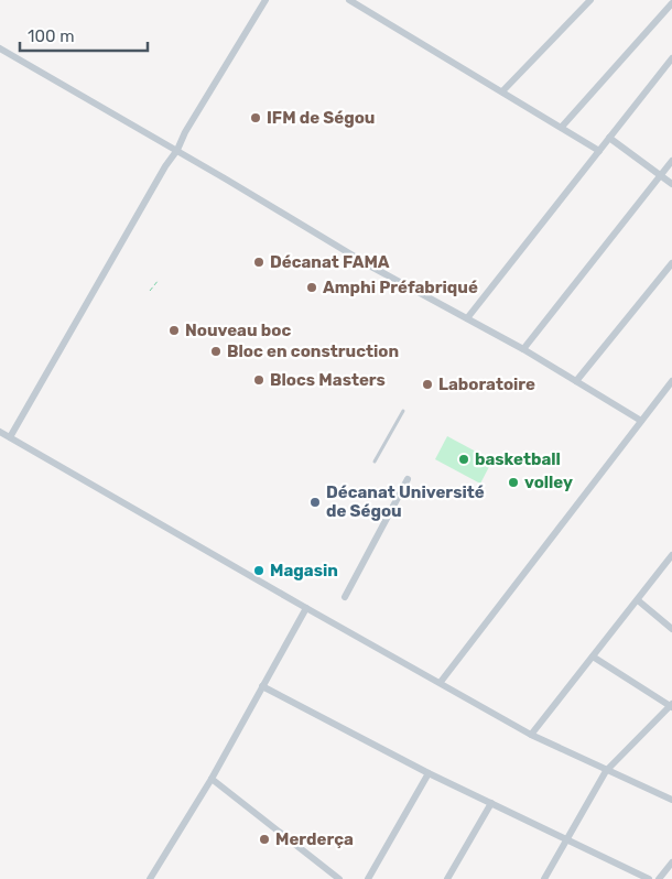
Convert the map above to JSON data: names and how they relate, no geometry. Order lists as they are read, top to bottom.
{
  "places": [
    "IFM de Ségou",
    "Décanat FAMA",
    "Amphi Préfabriqué",
    "Nouveau boc",
    "Bloc en construction",
    "Blocs Masters",
    "Laboratoire",
    "basketball",
    "volley",
    "Décanat Université de Ségou",
    "Magasin",
    "Merderça"
  ],
  "scale_bar": "100 m"
}
